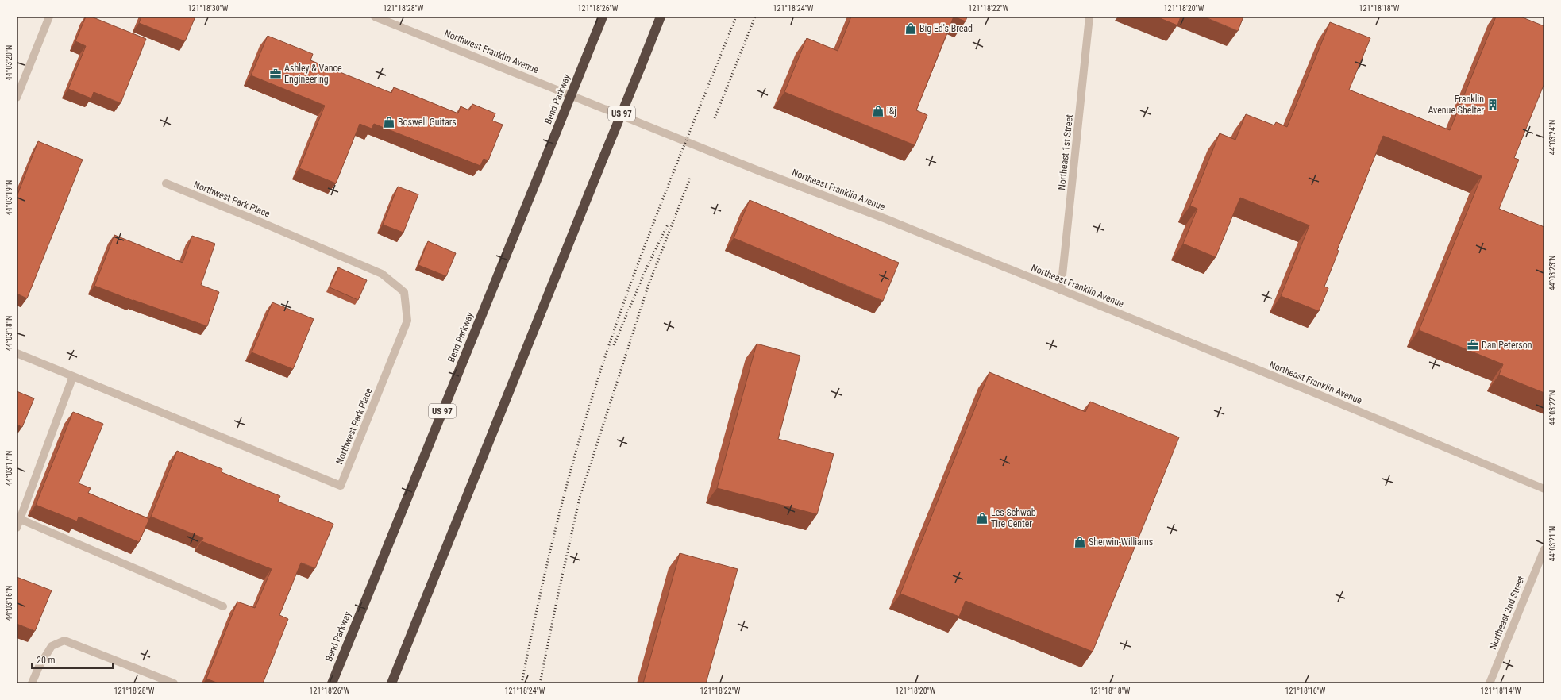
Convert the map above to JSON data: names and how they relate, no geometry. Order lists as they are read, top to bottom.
{
  "streets": {
    "highway": ["Bend Parkway", "US 97"],
    "street": [
      "Northwest Franklin Avenue",
      "Northeast 1st Street",
      "Northeast Franklin Avenue",
      "Northwest Park Place",
      "Northeast 2nd Street"
    ]
  },
  "crossings": [
    ["Northwest Franklin Avenue", "Northeast Franklin Avenue"],
    ["Northeast 1st Street", "Northeast Franklin Avenue"]
  ],
  "places": {
    "shop": [
      "Big Ed's Bread",
      "i&j",
      "Boswell Guitars",
      "Les Schwab Tire Center",
      "Sherwin-Williams"
    ],
    "office": ["Ashley & Vance Engineering", "Dan Peterson"],
    "building": ["Franklin Avenue Shelter"]
  },
  "scale_bar": "20 m",
  "coordinates": [
    "121°18'30\"W",
    "121°18'28\"W",
    "121°18'26\"W",
    "121°18'24\"W",
    "121°18'22\"W",
    "121°18'20\"W",
    "121°18'18\"W",
    "44°03'20\"N",
    "44°03'24\"N",
    "44°03'19\"N",
    "44°03'23\"N",
    "44°03'18\"N",
    "44°03'22\"N",
    "44°03'17\"N",
    "44°03'21\"N",
    "44°03'16\"N",
    "121°18'16\"W",
    "121°18'14\"W"
  ]
}
